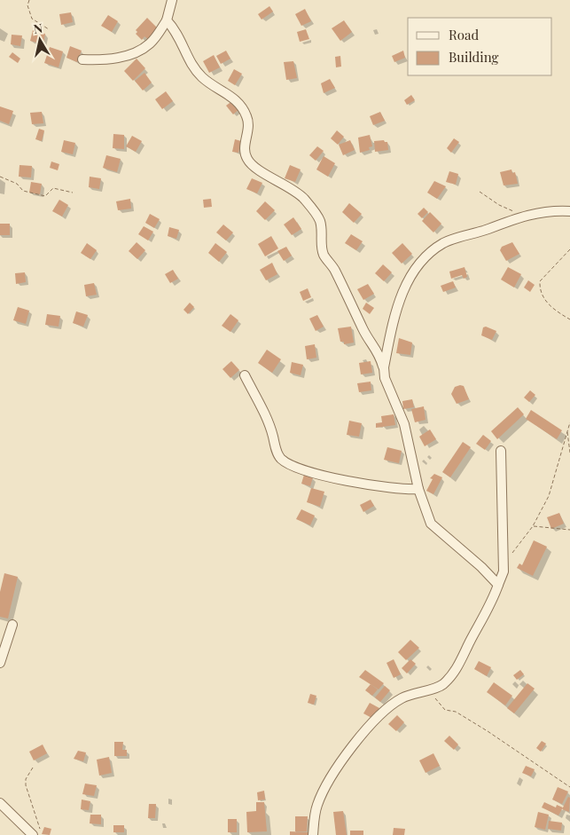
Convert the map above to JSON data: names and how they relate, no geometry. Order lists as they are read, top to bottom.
{
  "legend": ["Road", "Building"],
  "north": "top"
}
